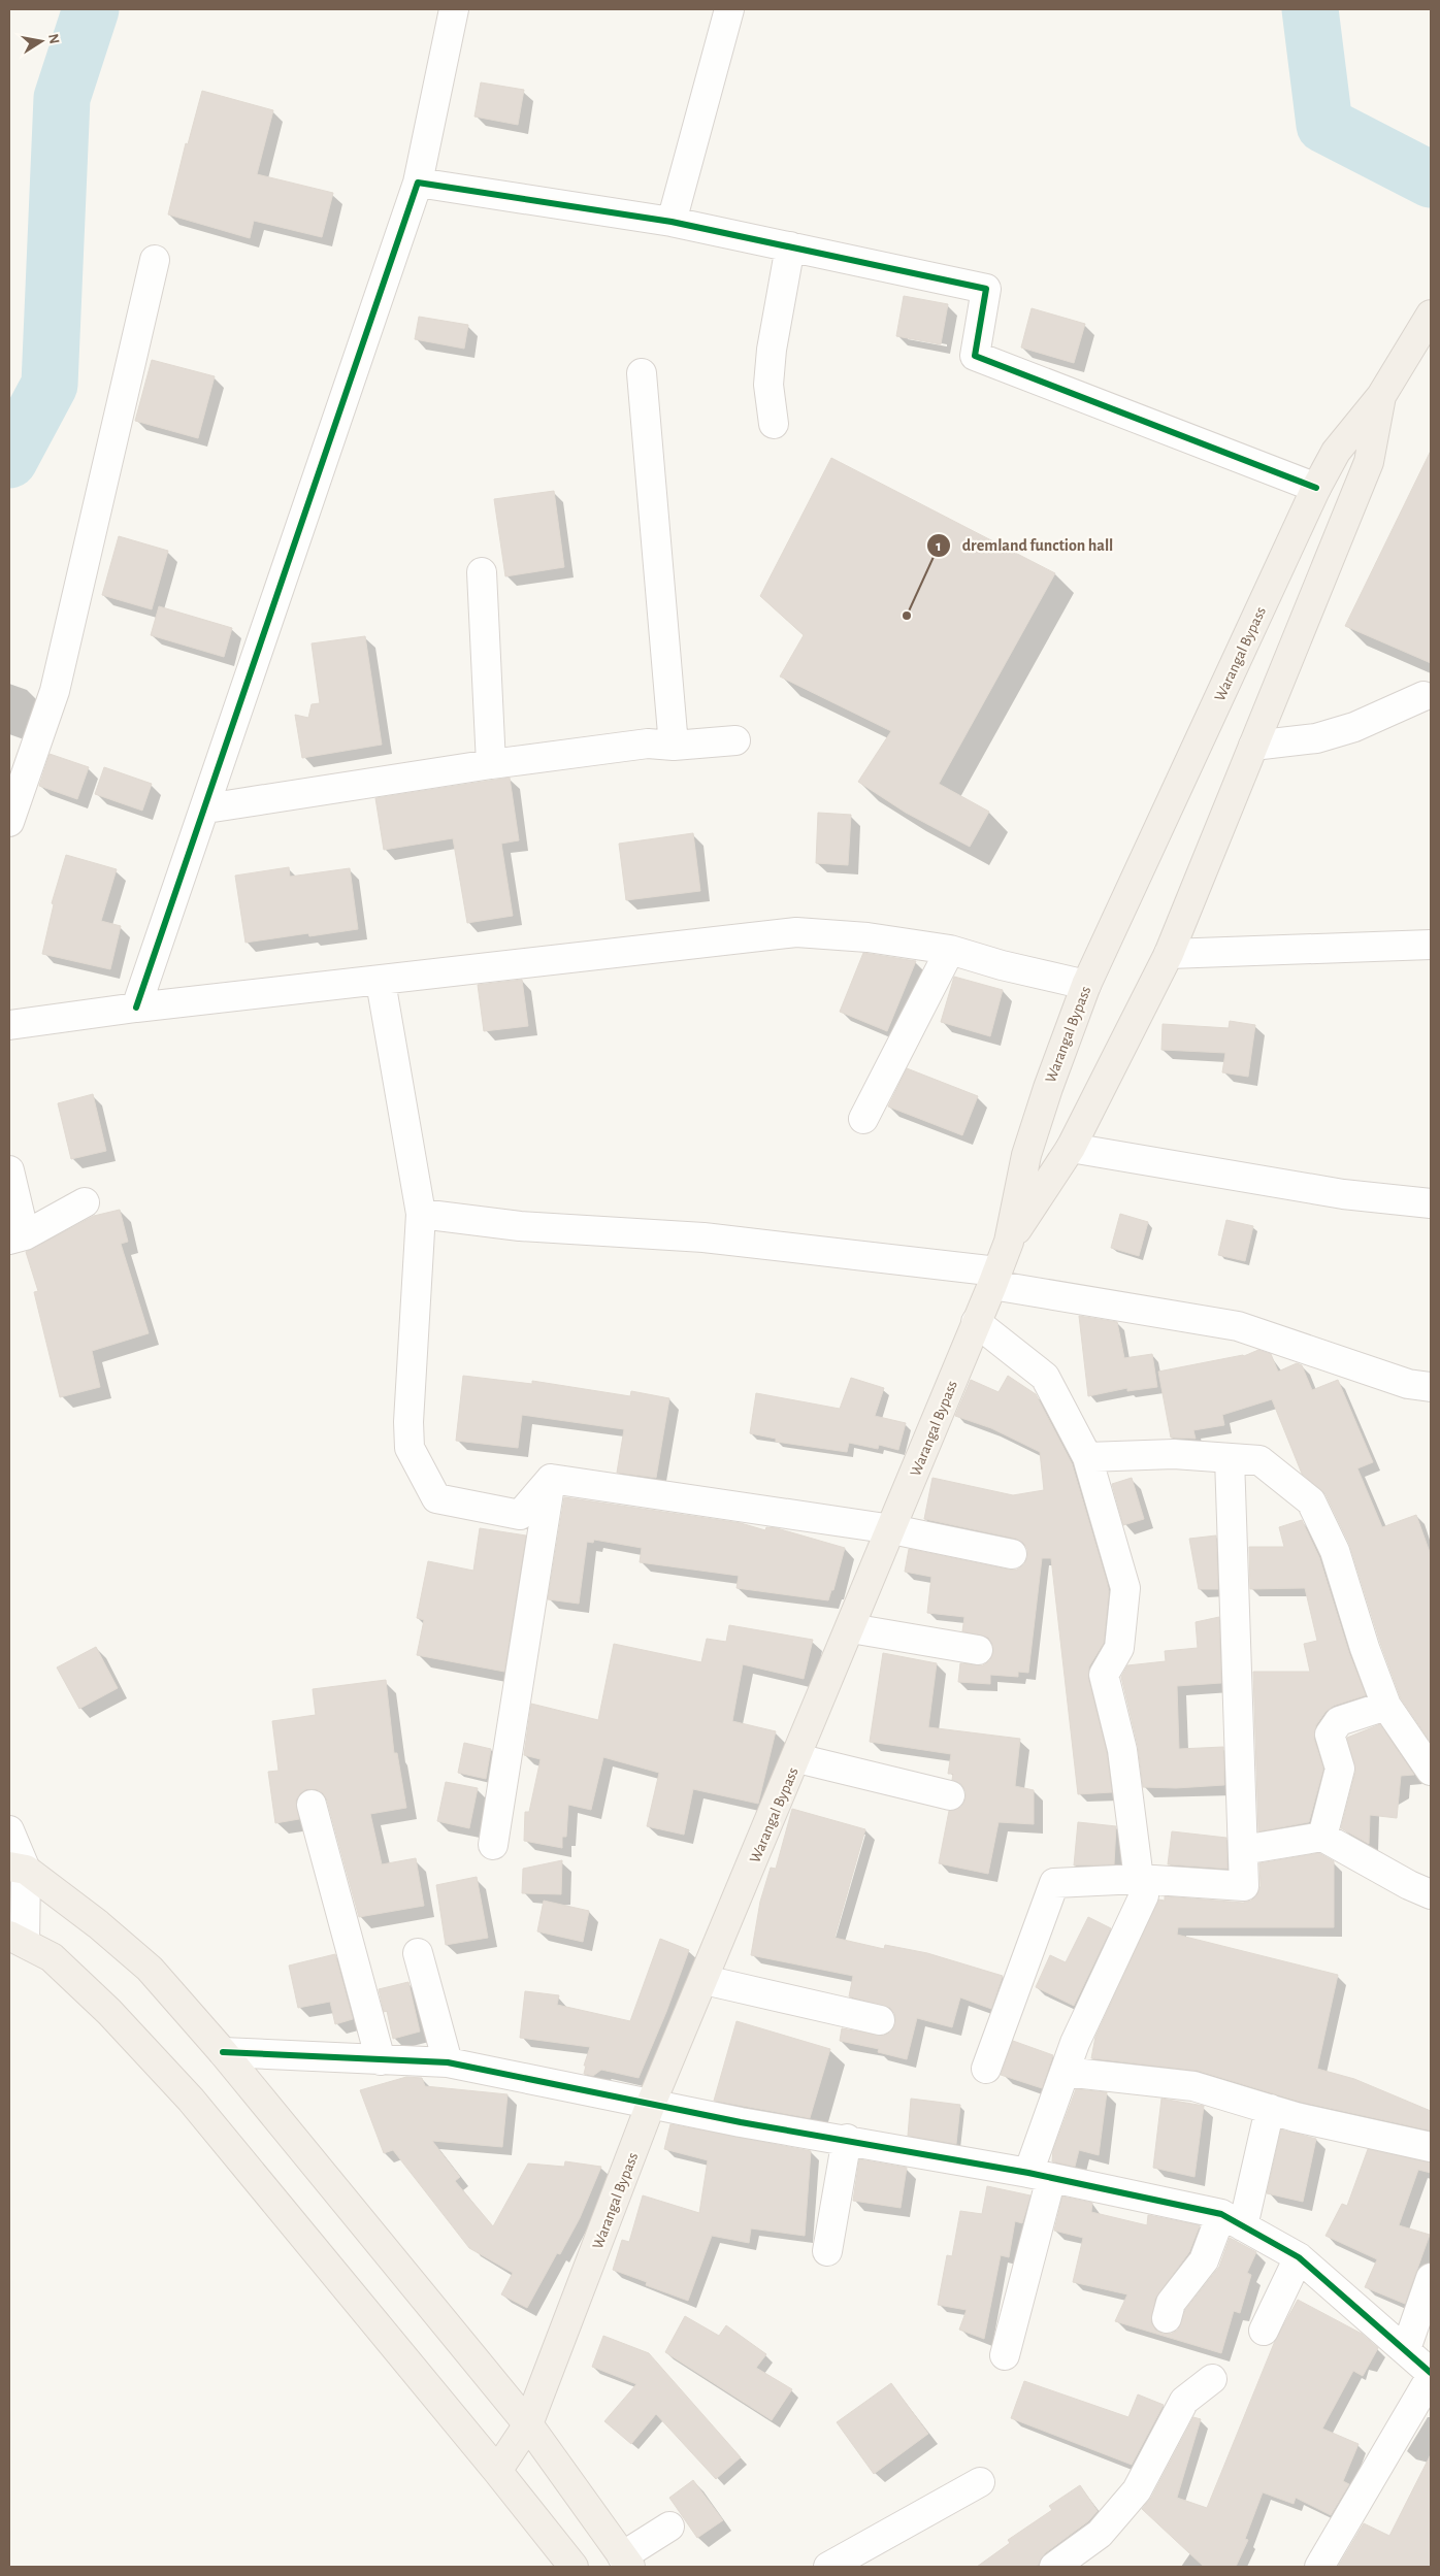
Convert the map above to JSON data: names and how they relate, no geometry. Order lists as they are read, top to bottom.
{
  "streets": {
    "main road": ["Warangal Bypass"]
  },
  "places": ["dremland function hall"],
  "north": "right"
}
